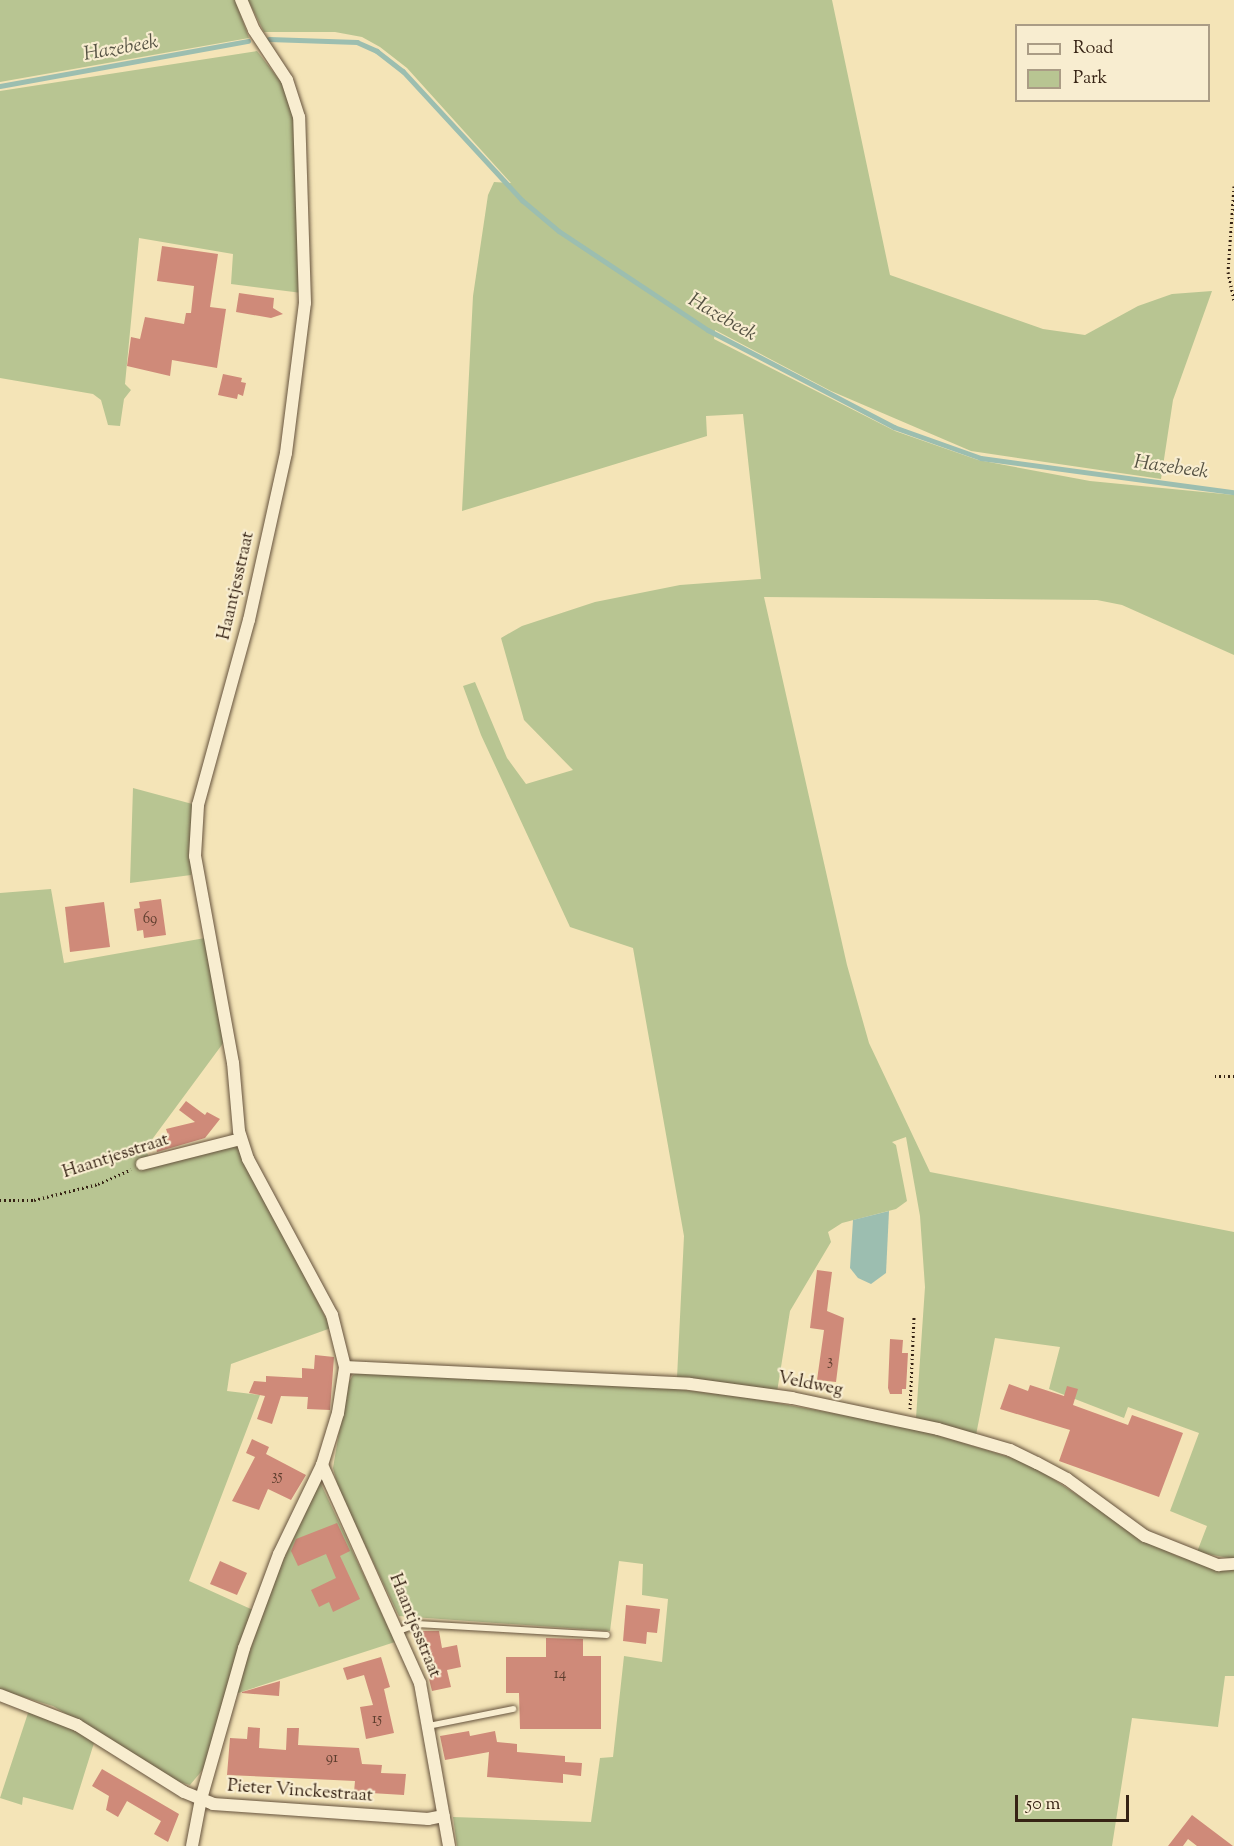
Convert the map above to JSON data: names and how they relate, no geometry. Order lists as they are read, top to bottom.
{
  "streets": {
    "street": ["Haantjesstraat", "Veldweg", "Pieter Vinckestraat"]
  },
  "crossings": [
    ["Haantjesstraat", "Veldweg"],
    ["Haantjesstraat", "Pieter Vinckestraat"]
  ],
  "water": ["Hazebeek"],
  "house_numbers": [
    "69",
    "3",
    "35",
    "14",
    "15",
    "91"
  ],
  "legend": ["Road", "Park"],
  "scale_bar": "50 m"
}
